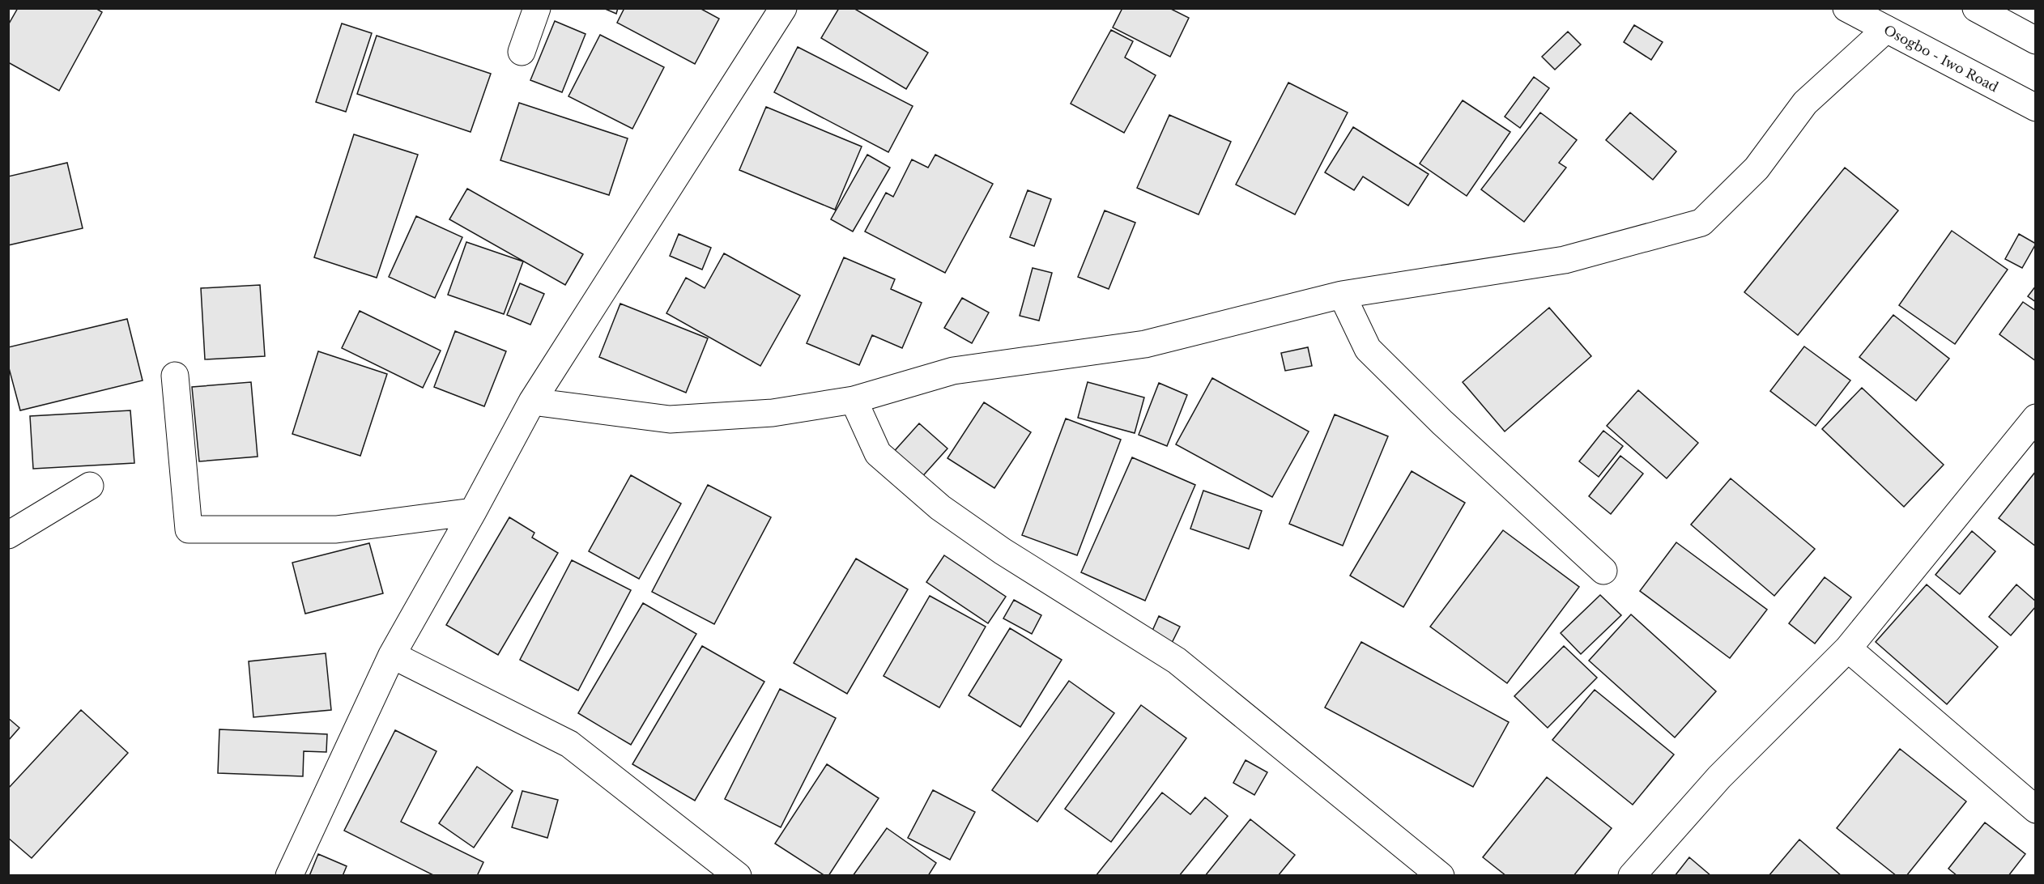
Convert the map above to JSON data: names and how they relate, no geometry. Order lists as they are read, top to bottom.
{
  "streets": {
    "street": ["Osogbo - Iwo Road"]
  }
}
